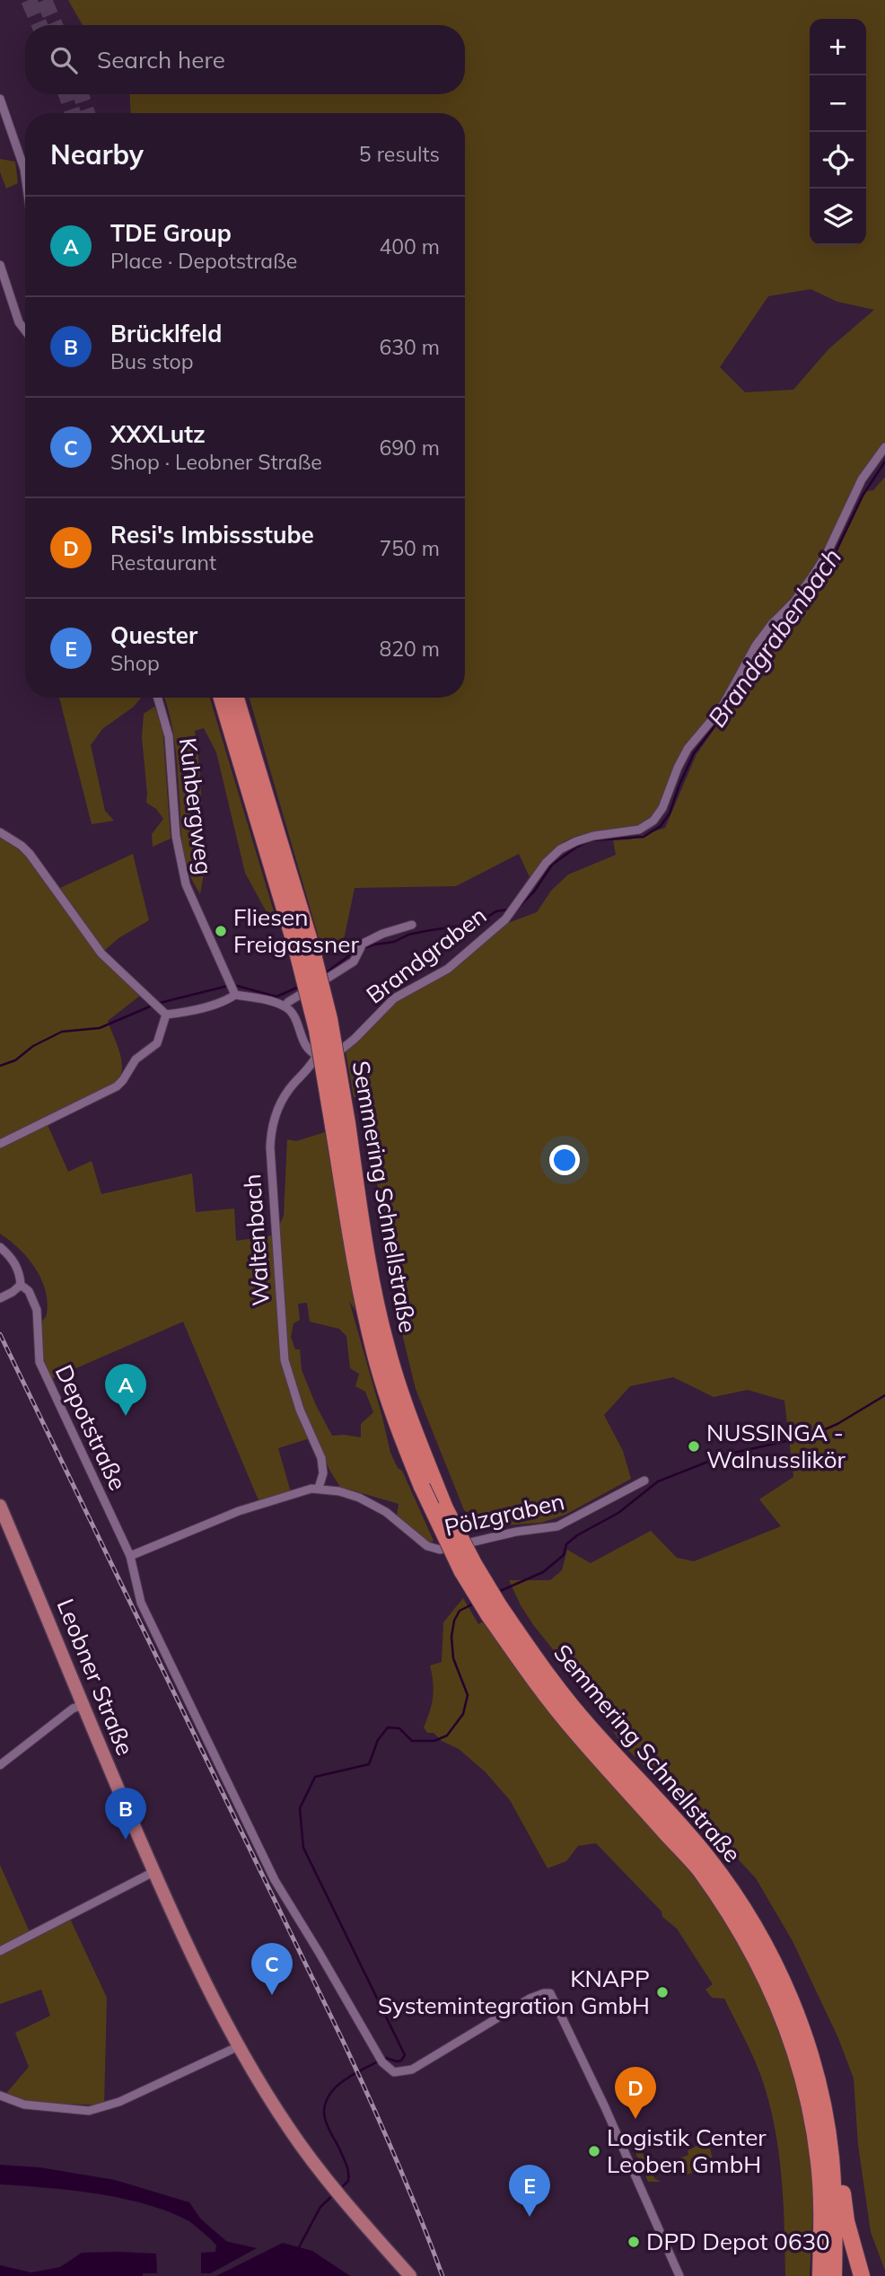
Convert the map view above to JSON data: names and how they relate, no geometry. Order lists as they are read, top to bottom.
{
  "streets": {
    "highway": ["Semmering Schnellstraße"],
    "main road": ["Leobner Straße"],
    "street": [
      "Kuhbergweg",
      "Brandgraben",
      "Waltenbach",
      "Depotstraße",
      "Pölzgraben"
    ]
  },
  "crossings": [
    ["Brandgraben", "Waltenbach"],
    ["Waltenbach", "Pölzgraben"],
    ["Depotstraße", "Pölzgraben"]
  ],
  "water": ["Brandgrabenbach"],
  "places": [
    "Fliesen Freigassner",
    "NUSSINGA - Walnusslikör",
    "KNAPP Systemintegration GmbH",
    "Logistik Center Leoben GmbH",
    "DPD Depot 0630"
  ],
  "page": {
    "map_buttons": ["+", "−"],
    "search": "Search here",
    "heading": ["Nearby", "5 results"],
    "list": [
      {
        "mark": "A",
        "name": "TDE Group",
        "note": "Place · Depotstraße",
        "value": "400 m"
      },
      {
        "mark": "B",
        "name": "Brücklfeld",
        "note": "Bus stop",
        "value": "630 m"
      },
      {
        "mark": "C",
        "name": "XXXLutz",
        "note": "Shop · Leobner Straße",
        "value": "690 m"
      },
      {
        "mark": "D",
        "name": "Resi's Imbissstube",
        "note": "Restaurant",
        "value": "750 m"
      },
      {
        "mark": "E",
        "name": "Quester",
        "note": "Shop",
        "value": "820 m"
      }
    ],
    "pins": [
      "A",
      "B",
      "C",
      "D",
      "E"
    ]
  }
}
